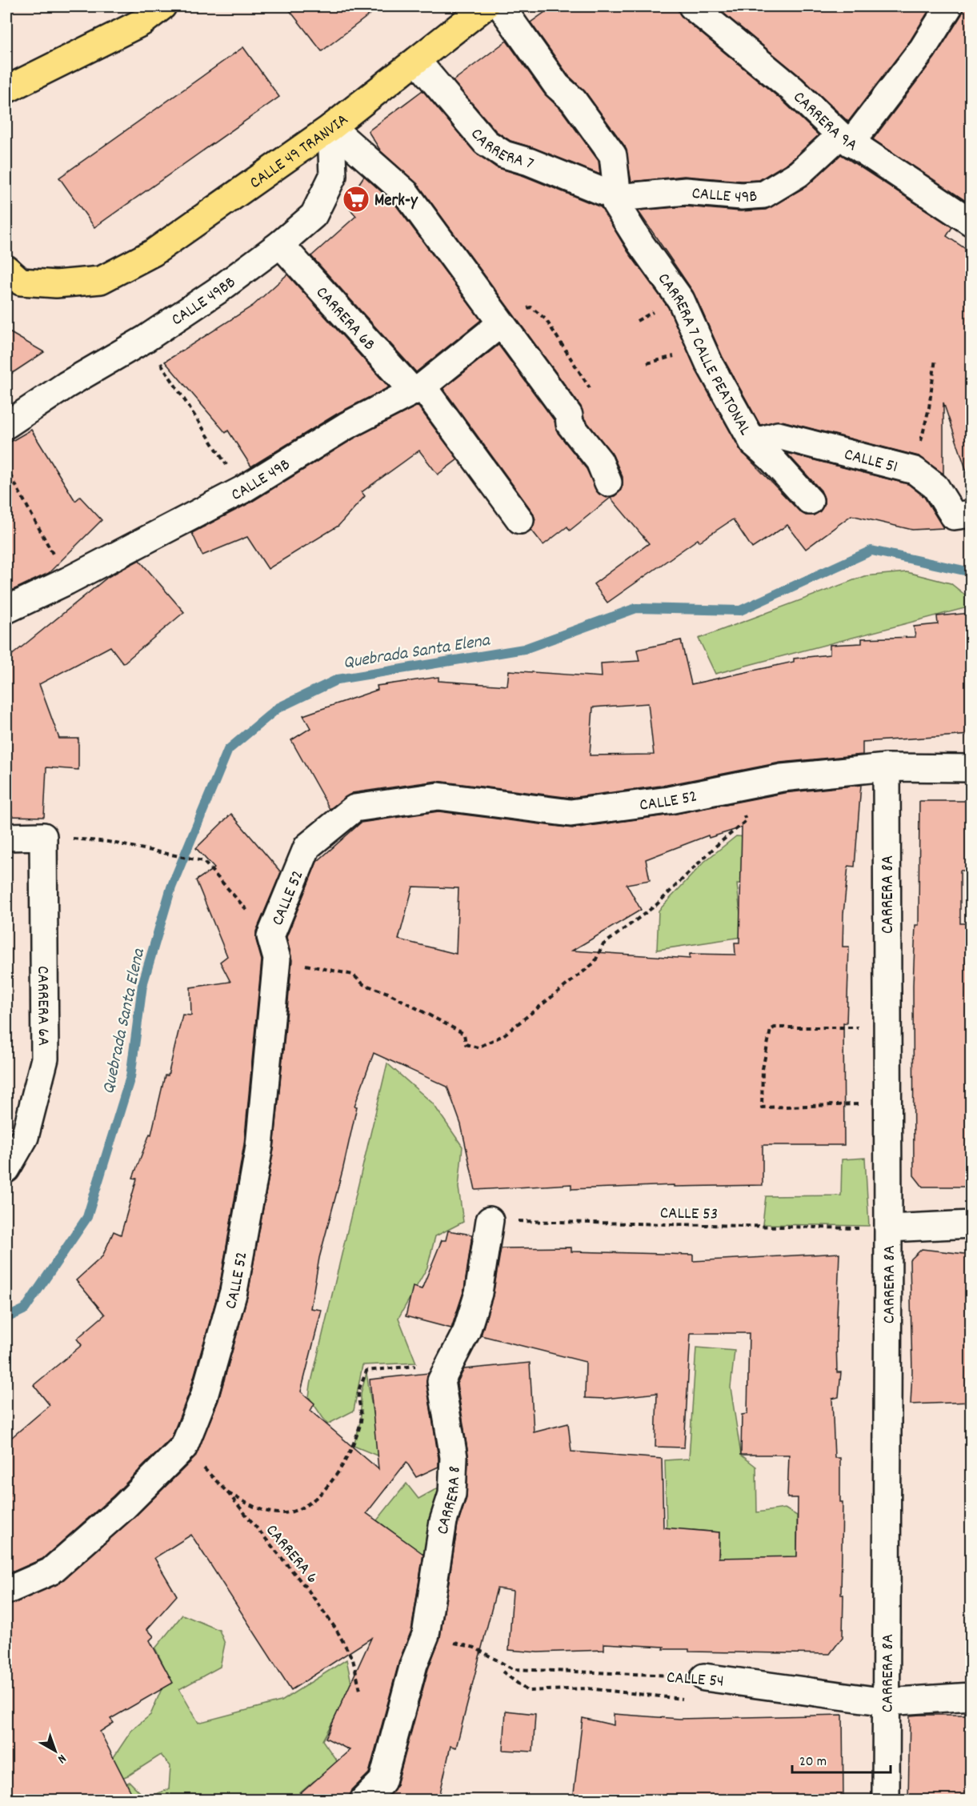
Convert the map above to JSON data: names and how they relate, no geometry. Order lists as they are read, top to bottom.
{
  "streets": {
    "main road": ["CALLE 49 TRANVIA"],
    "street": [
      "CARRERA 9A",
      "CARRERA 7",
      "CALLE 49B",
      "CALLE 49BB",
      "CARRERA 6B",
      "CARRERA 7 CALLE PEATONAL",
      "CALLE 51",
      "CALLE 52",
      "CARRERA 8A",
      "CARRERA 6A",
      "CARRERA 8",
      "CALLE 54"
    ],
    "path": ["CALLE 53", "CARRERA 6"]
  },
  "crossings": [
    ["CARRERA 9A", "CALLE 49B"],
    ["CARRERA 7", "CALLE 49 TRANVIA"],
    ["CARRERA 7", "CALLE 49B"],
    ["CARRERA 7", "CARRERA 7 CALLE PEATONAL"],
    ["CALLE 49 TRANVIA", "CALLE 49BB"],
    ["CALLE 49B", "CARRERA 6B"],
    ["CALLE 49B", "CARRERA 7 CALLE PEATONAL"],
    ["CALLE 49BB", "CARRERA 6B"],
    ["CARRERA 7 CALLE PEATONAL", "CALLE 51"],
    ["CALLE 52", "CARRERA 8A"],
    ["CALLE 52", "CARRERA 6"],
    ["CARRERA 8A", "CALLE 53"],
    ["CARRERA 8A", "CALLE 54"],
    ["CARRERA 8", "CALLE 54"]
  ],
  "water": ["Quebrada Santa Elena"],
  "places": {
    "supermarket": ["Merk-y"]
  },
  "scale_bar": "20 m",
  "north": "bottom right"
}
